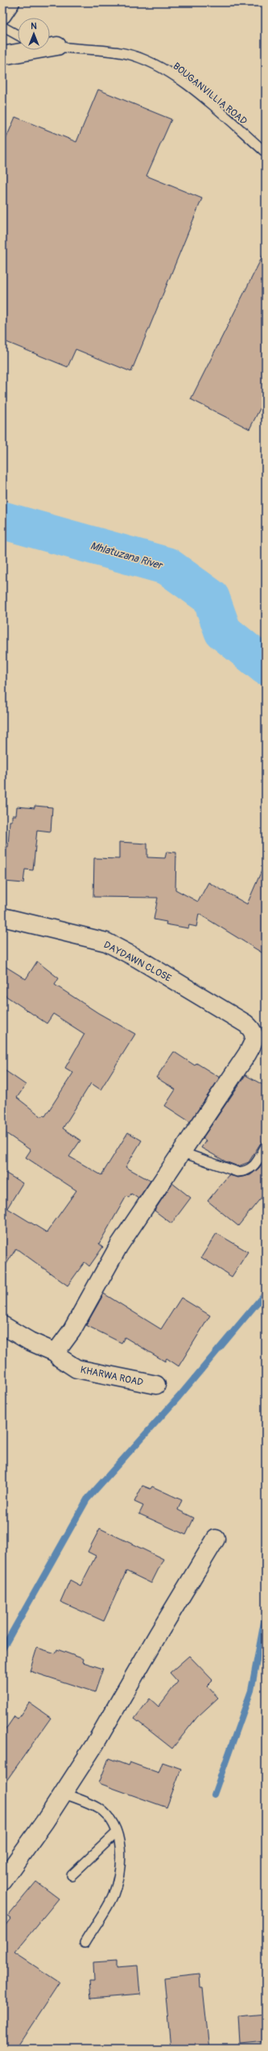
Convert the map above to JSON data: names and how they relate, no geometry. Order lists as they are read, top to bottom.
{
  "streets": {
    "street": ["DAYDAWN CLOSE", "KHARWA ROAD"],
    "lane": ["BOUGANVILLIA ROAD"]
  },
  "water": ["Mhlatuzana River"],
  "north": "top"
}
